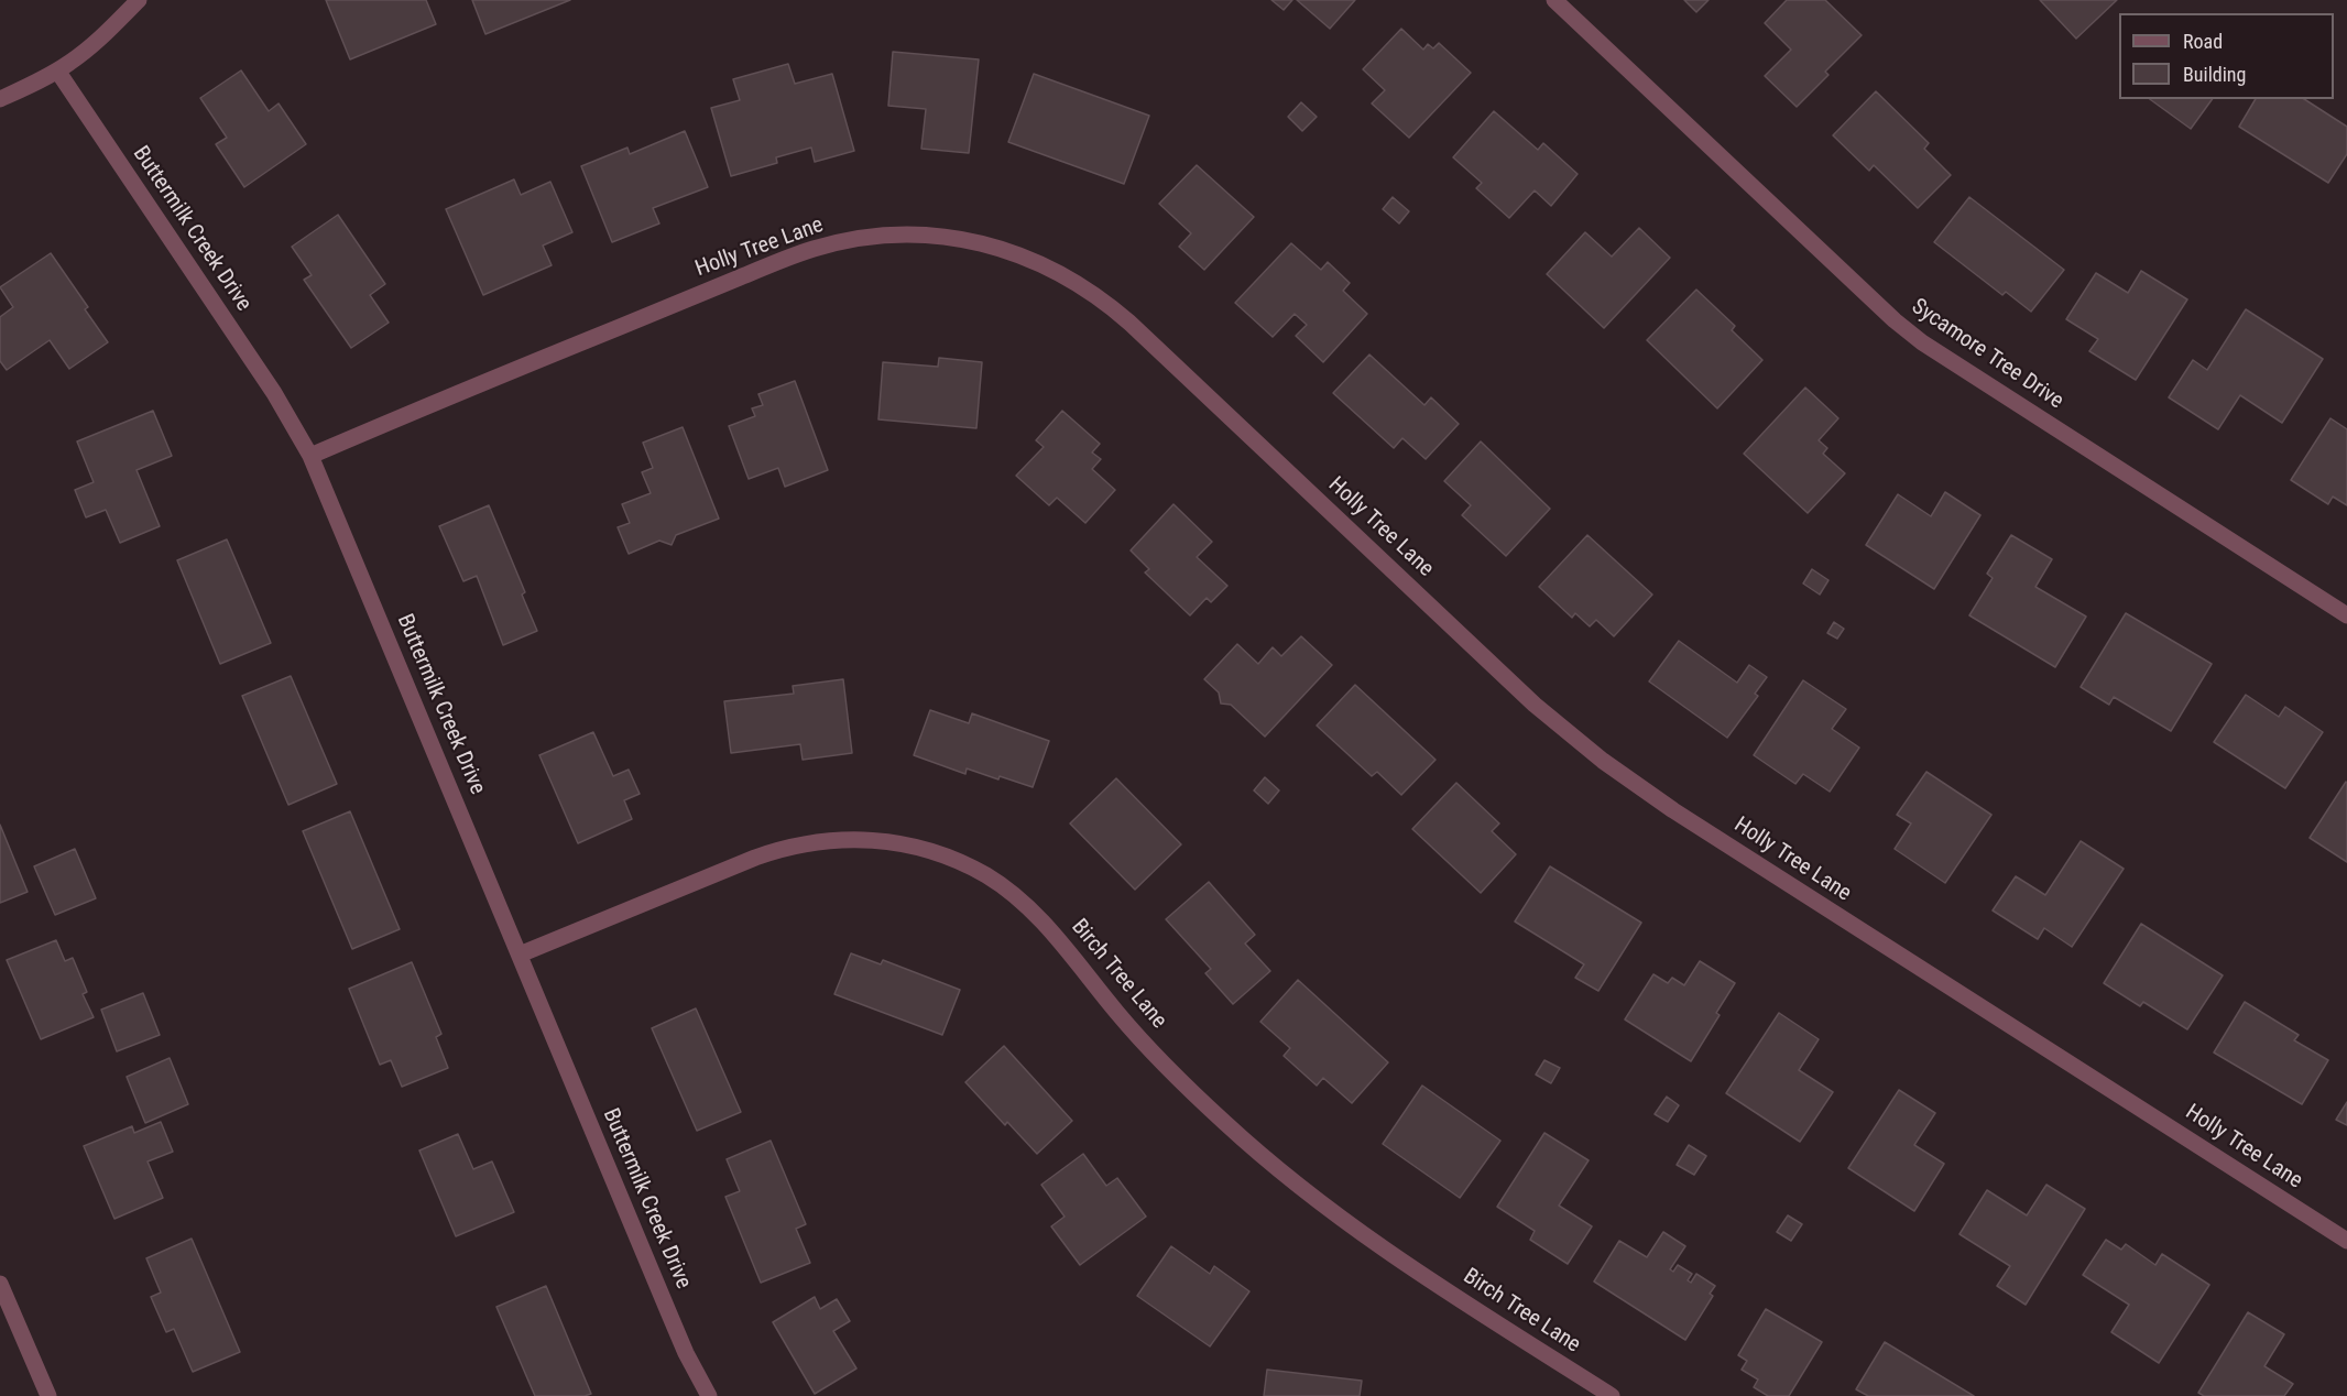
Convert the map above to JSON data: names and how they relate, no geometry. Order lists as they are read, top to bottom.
{
  "streets": {
    "street": [
      "Buttermilk Creek Drive",
      "Holly Tree Lane",
      "Sycamore Tree Drive",
      "Birch Tree Lane"
    ]
  },
  "crossings": [
    ["Buttermilk Creek Drive", "Holly Tree Lane"],
    ["Buttermilk Creek Drive", "Birch Tree Lane"]
  ],
  "legend": ["Road", "Building"]
}
